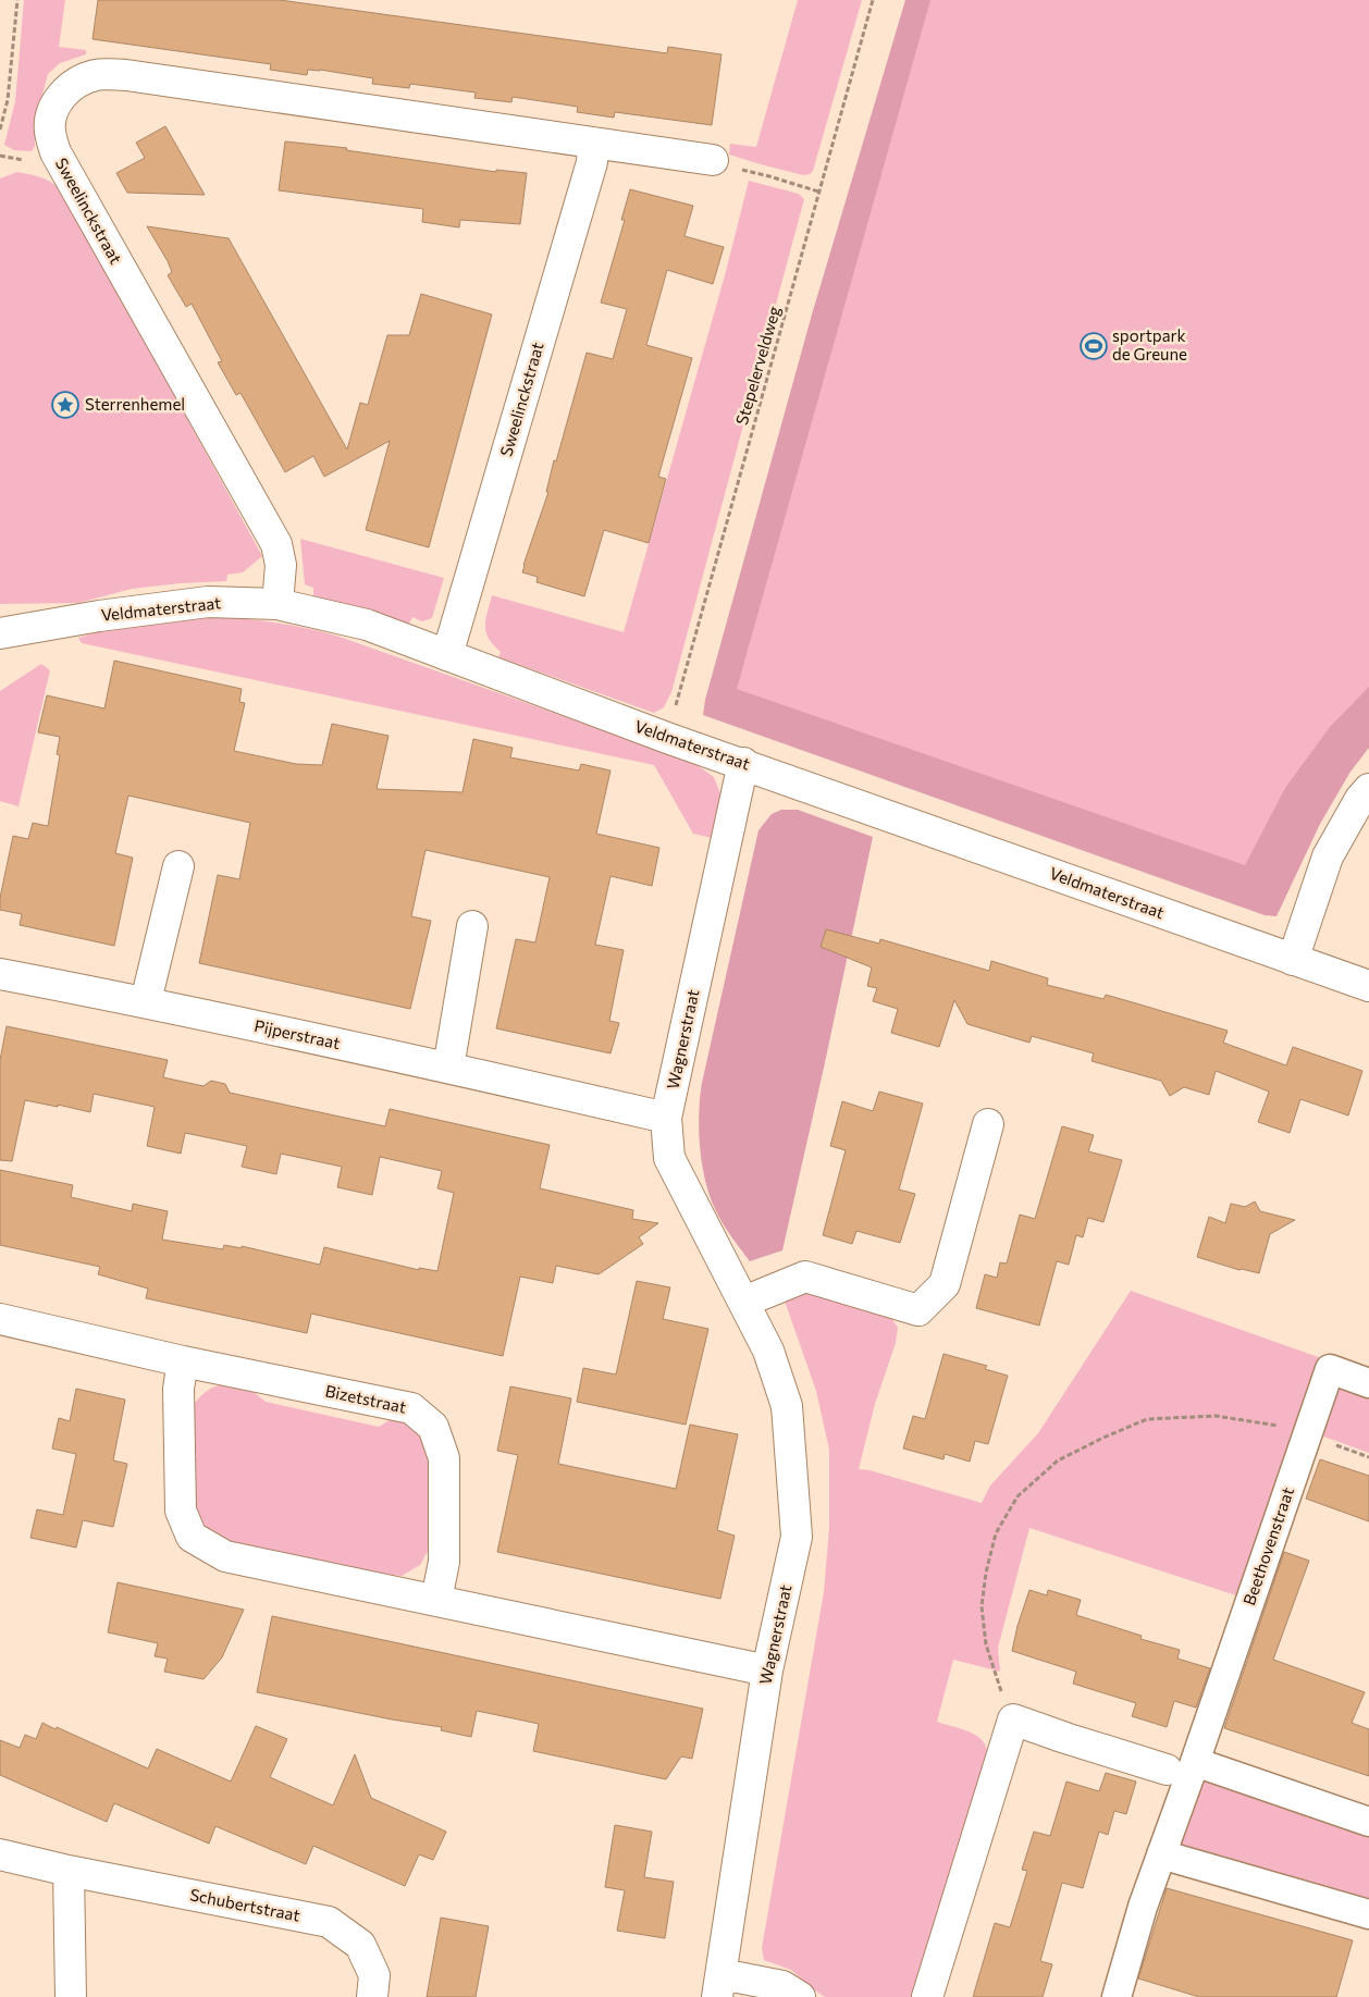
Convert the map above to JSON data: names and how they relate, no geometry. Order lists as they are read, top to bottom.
{
  "streets": {
    "street": [
      "Sweelinckstraat",
      "Veldmaterstraat",
      "Pijperstraat",
      "Wagnerstraat",
      "Bizetstraat",
      "Beethovenstraat",
      "Schubertstraat"
    ],
    "path": ["Stepelerveldweg"]
  },
  "crossings": [
    ["Sweelinckstraat", "Veldmaterstraat"],
    ["Stepelerveldweg", "Veldmaterstraat"],
    ["Veldmaterstraat", "Wagnerstraat"],
    ["Pijperstraat", "Wagnerstraat"]
  ],
  "places": {
    "sports": ["sportpark de Greune"],
    "place": ["Sterrenhemel"]
  }
}
